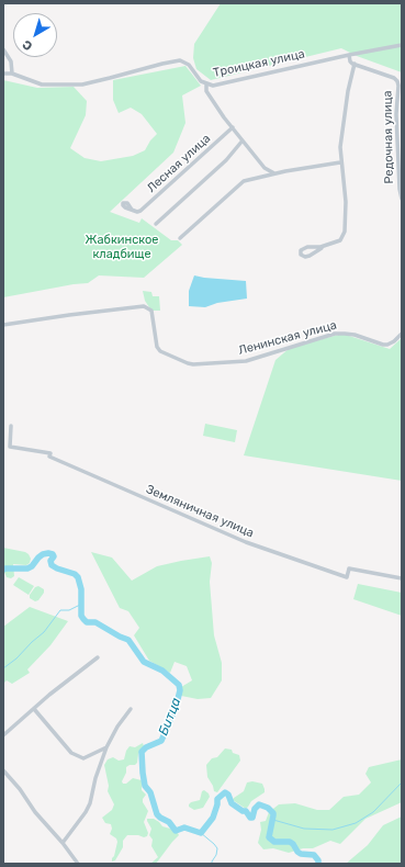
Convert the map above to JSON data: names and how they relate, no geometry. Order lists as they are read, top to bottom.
{
  "streets": {
    "street": [
      "Троицкая улица",
      "Редочная улица",
      "Лесная улица",
      "Ленинская улица",
      "Земляничная улица"
    ]
  },
  "water": ["Битца"],
  "parks": ["Жабкинское кладбище"],
  "north": "bottom left"
}
